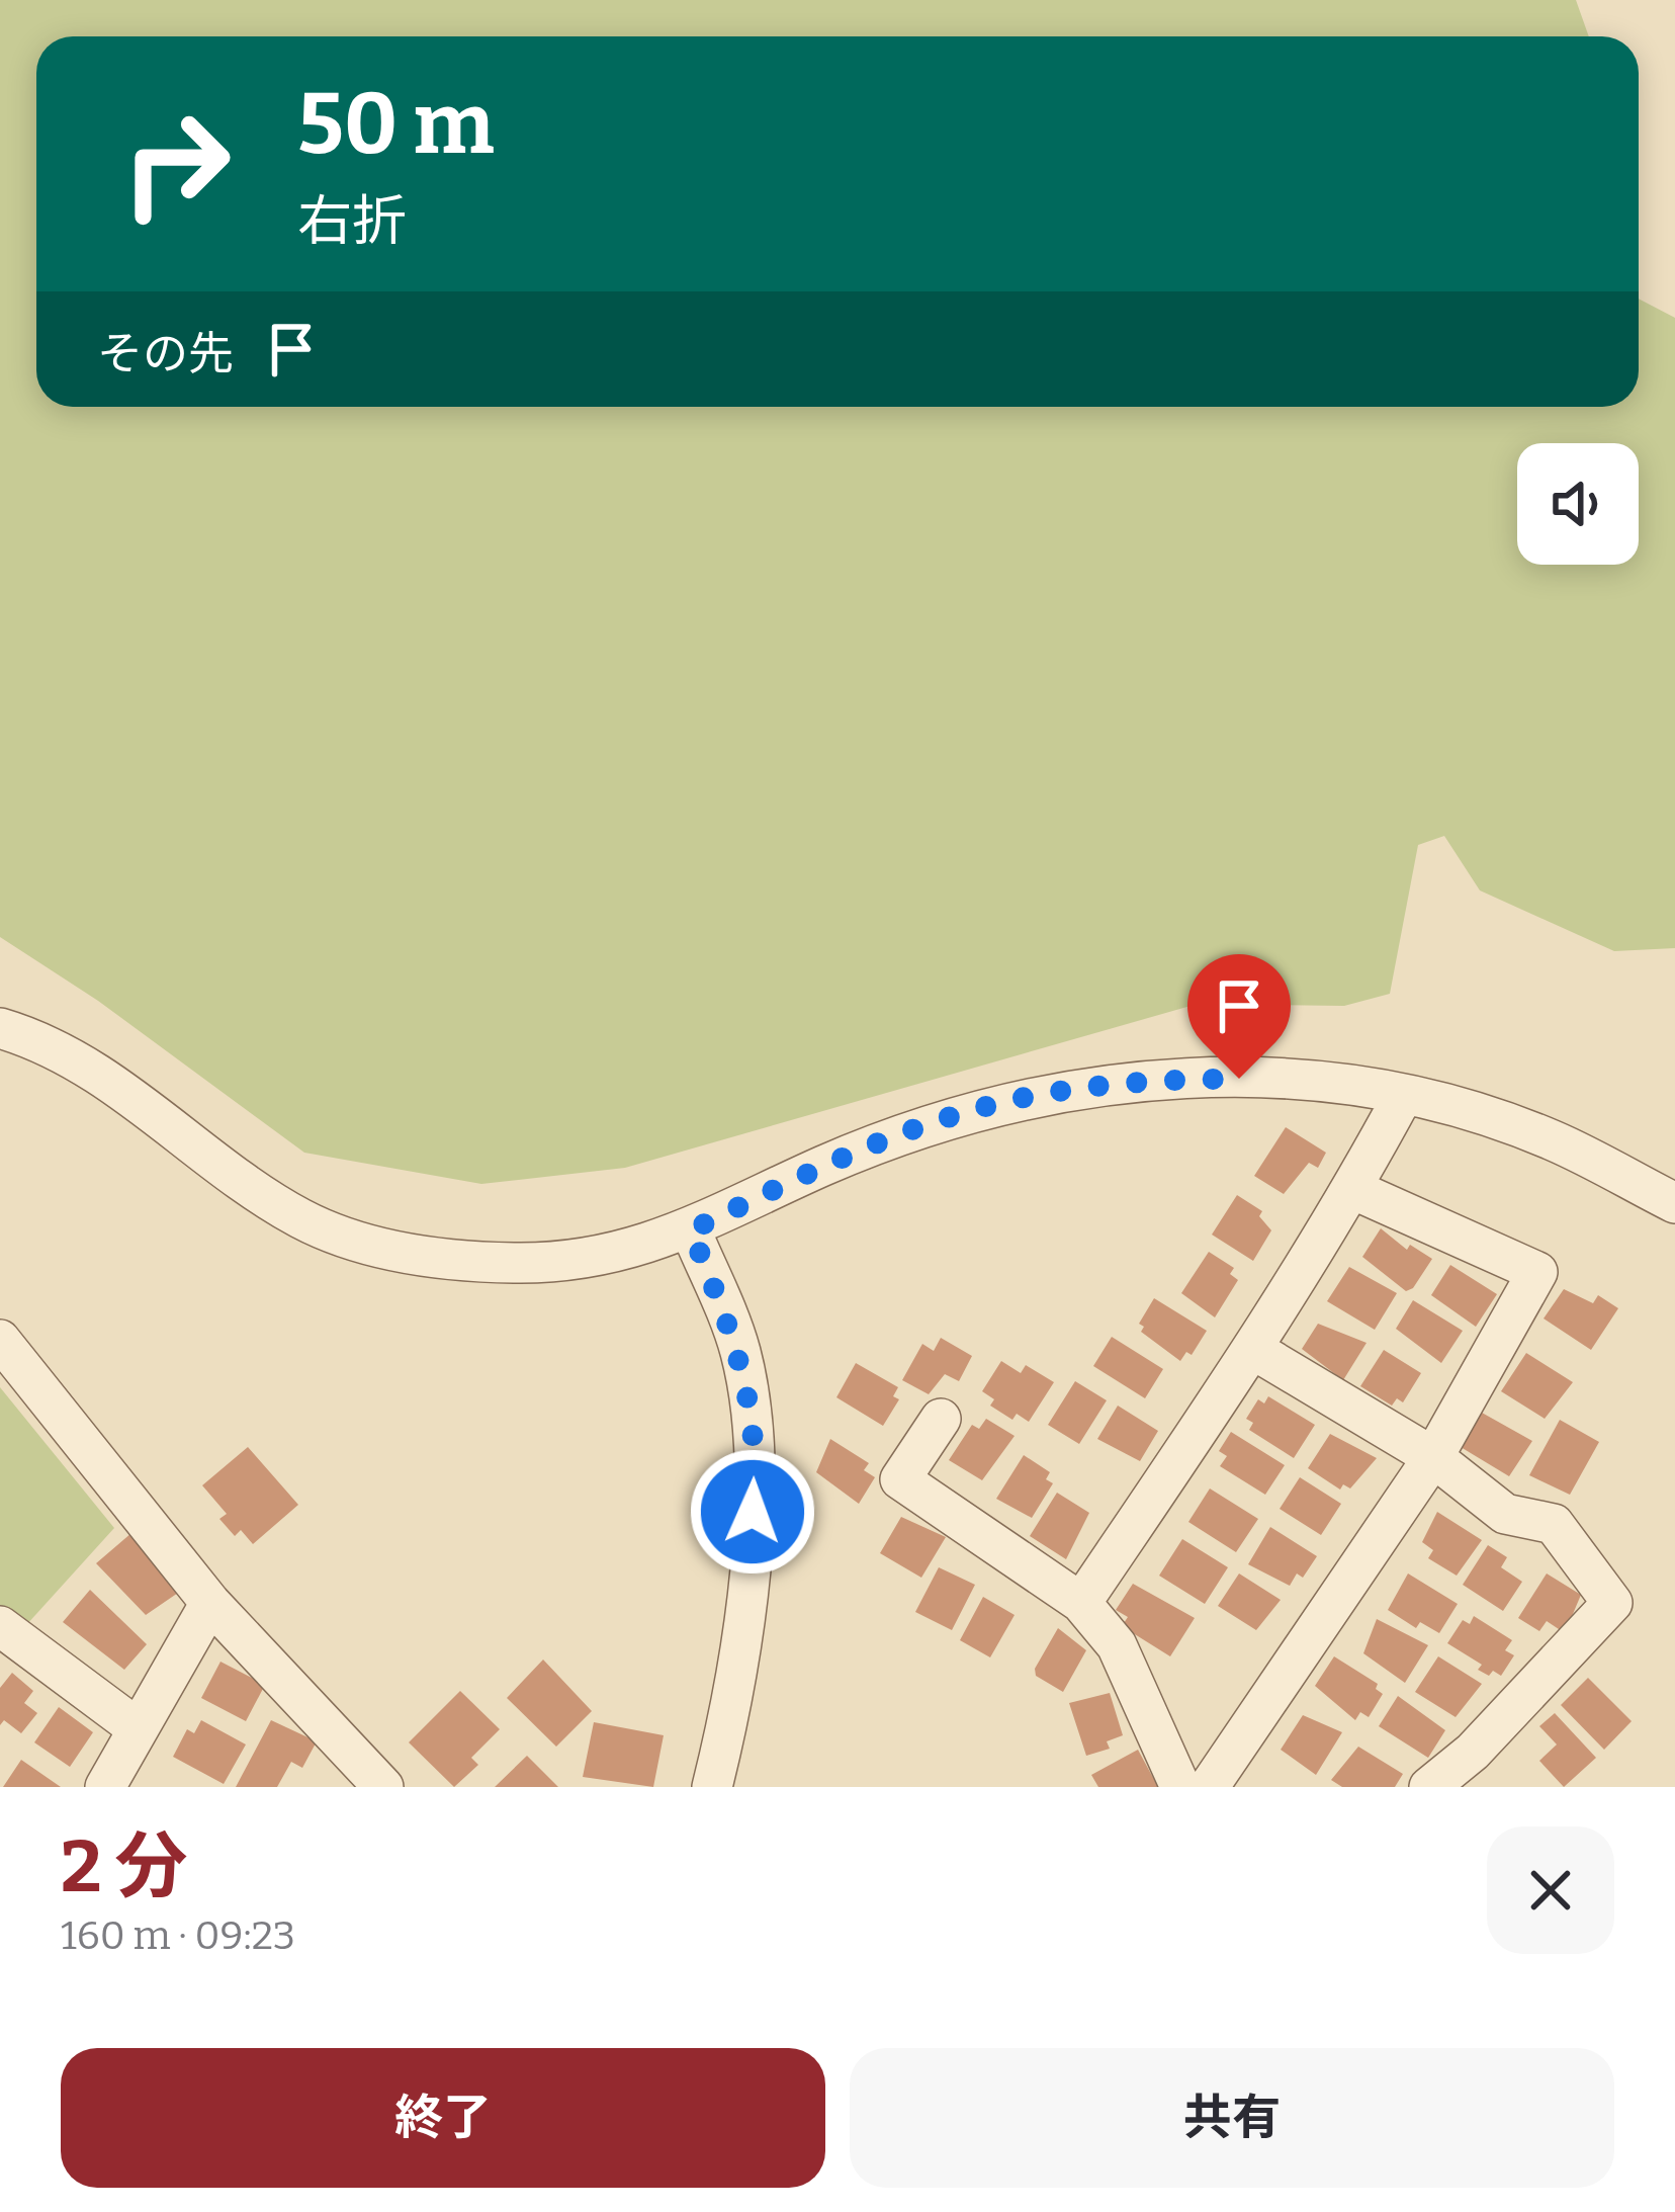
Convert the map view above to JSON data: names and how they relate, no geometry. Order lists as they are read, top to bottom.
{
  "page": {
    "turn": ["50 m", "右折"],
    "then": "その先",
    "heading": ["2 分", "160 m · 09:23"],
    "buttons": ["終了", "共有"]
  }
}
